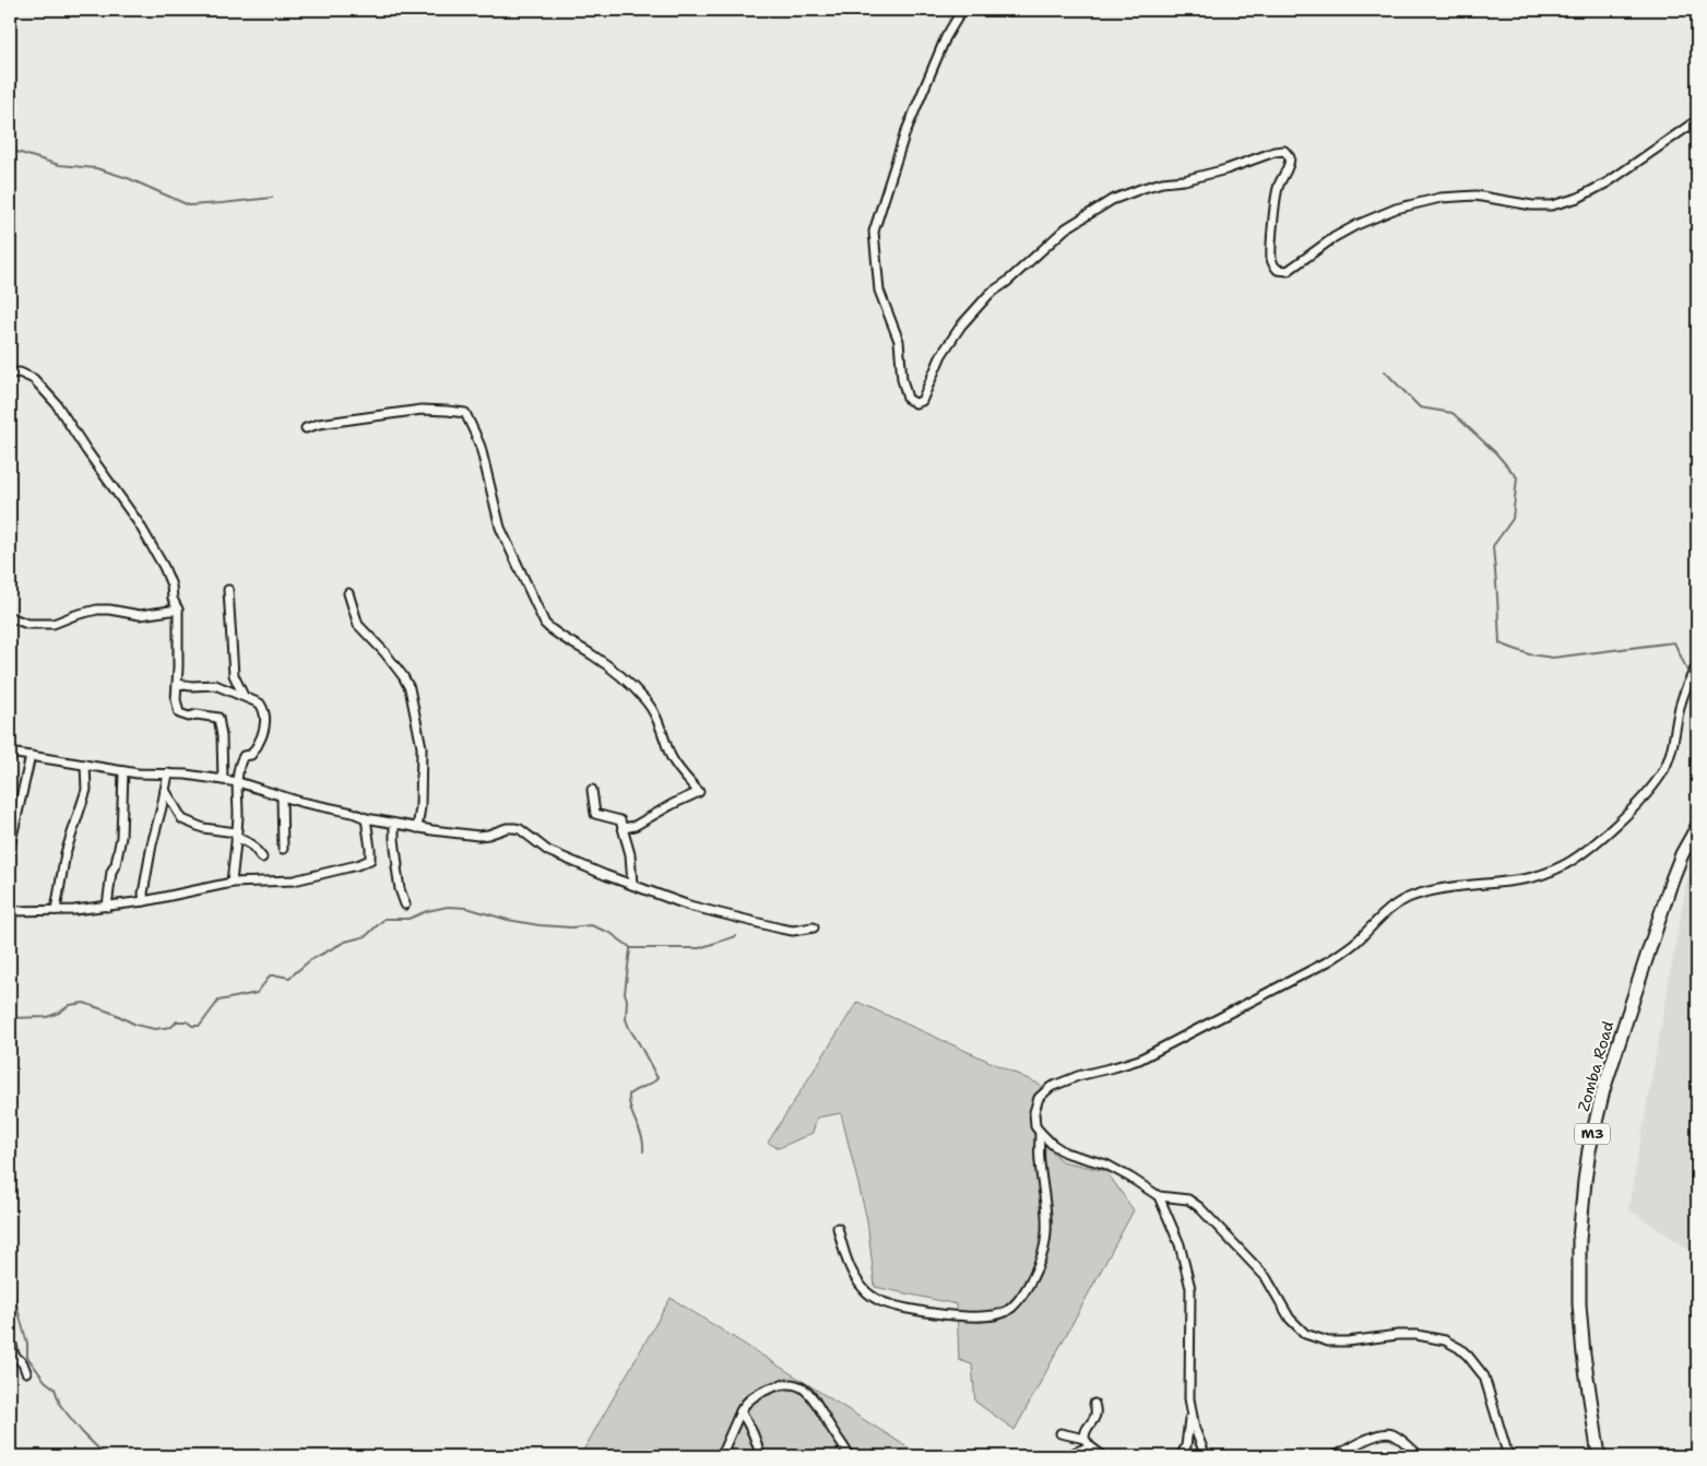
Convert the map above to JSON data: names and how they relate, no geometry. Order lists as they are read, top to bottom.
{
  "streets": {
    "highway": ["Zomba Road", "M3"]
  }
}
